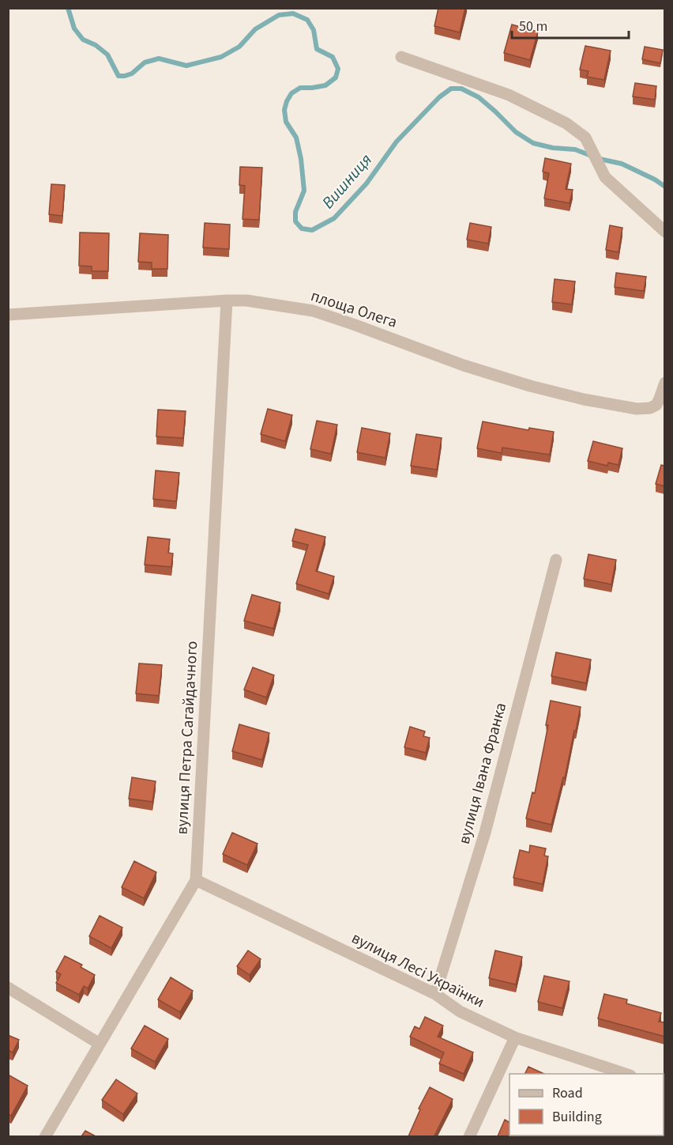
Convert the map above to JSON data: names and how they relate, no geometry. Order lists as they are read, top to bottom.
{
  "streets": {
    "street": [
      "площа Олега",
      "вулиця Петра Сагайдачного",
      "вулиця Івана Франка",
      "вулиця Лесі Українки"
    ]
  },
  "crossings": [
    ["площа Олега", "вулиця Петра Сагайдачного"],
    ["вулиця Петра Сагайдачного", "вулиця Лесі Українки"],
    ["вулиця Івана Франка", "вулиця Лесі Українки"]
  ],
  "water": ["Вишниця"],
  "legend": ["Road", "Building"],
  "scale_bar": "50 m"
}
